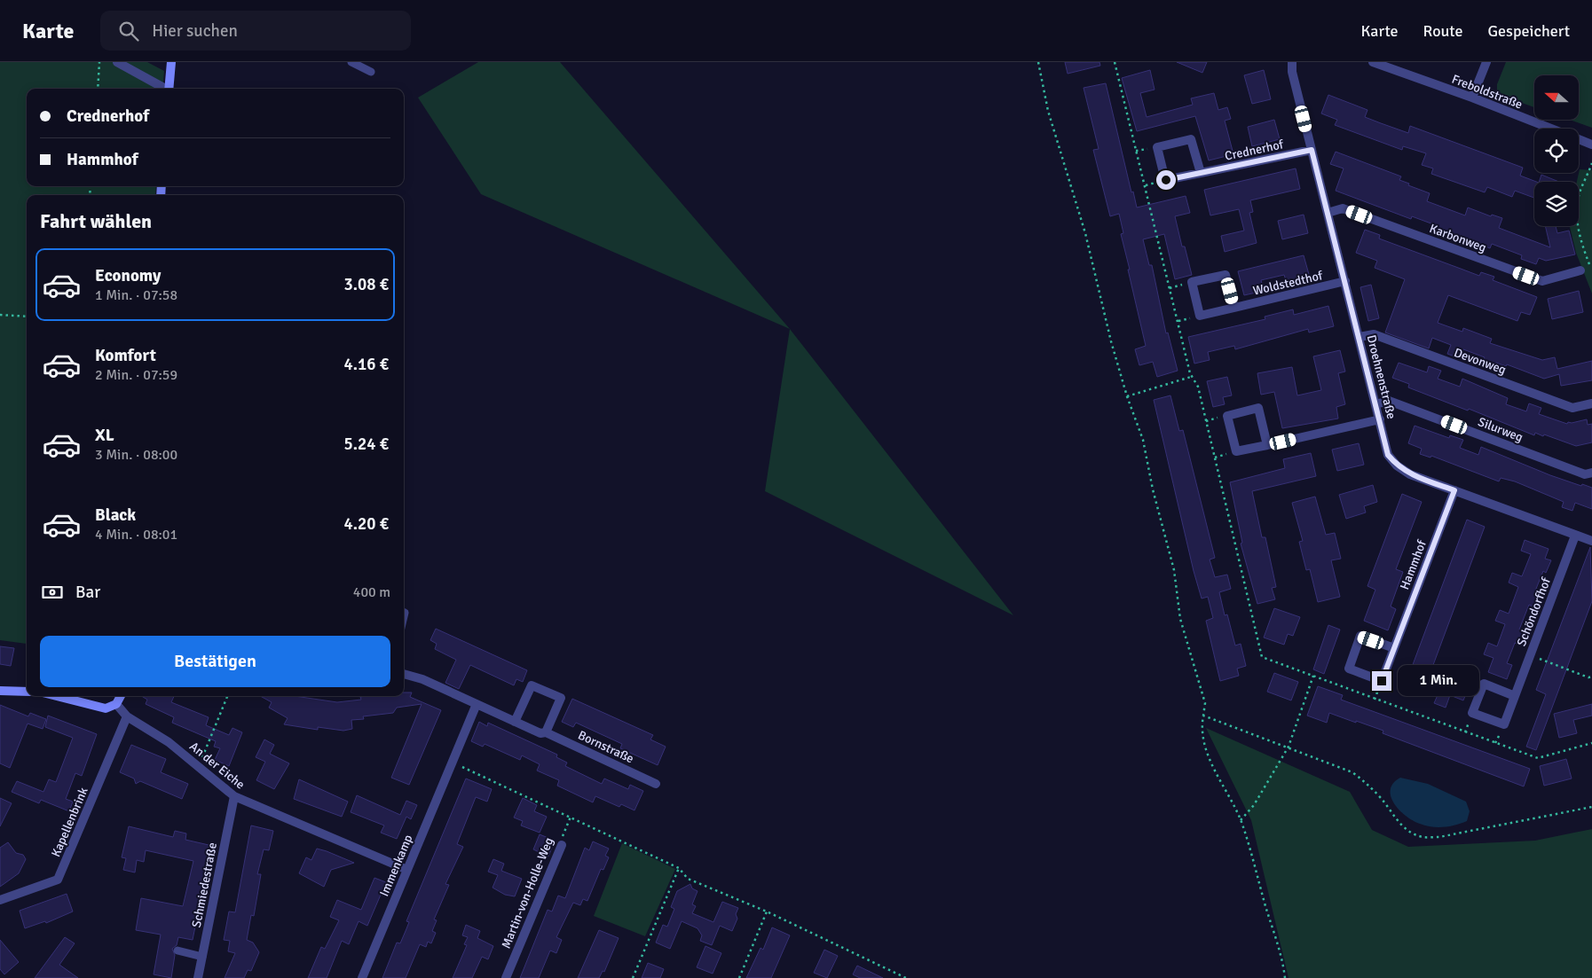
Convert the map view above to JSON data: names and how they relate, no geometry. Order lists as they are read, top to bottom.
{
  "streets": {
    "street": [
      "Freboldstraße",
      "Crednerhof",
      "Karbonweg",
      "Woldstedthof",
      "Devonweg",
      "Droehnenstraße",
      "Silurweg",
      "Hammhof",
      "Schöndorfhof",
      "Bornstraße",
      "An der Eiche",
      "Kapellenbrink",
      "Immenkamp",
      "Schmiedestraße",
      "Martin-von-Holle-Weg"
    ]
  },
  "crossings": [
    ["Crednerhof", "Droehnenstraße"],
    ["Karbonweg", "Droehnenstraße"],
    ["Woldstedthof", "Droehnenstraße"],
    ["Devonweg", "Droehnenstraße"],
    ["Droehnenstraße", "Silurweg"],
    ["Droehnenstraße", "Hammhof"],
    ["Droehnenstraße", "Schöndorfhof"],
    ["An der Eiche", "Kapellenbrink"],
    ["An der Eiche", "Immenkamp"],
    ["An der Eiche", "Schmiedestraße"]
  ],
  "north": "left",
  "page": {
    "header": "Karte",
    "search": "Hier suchen",
    "nav": ["Karte", "Route", "Gespeichert"],
    "banner": ["Crednerhof", "Hammhof"],
    "heading": "Fahrt wählen",
    "list": [
      {
        "name": "Economy",
        "note": "1 Min. · 07:58",
        "value": "3.08 €"
      },
      {
        "name": "Komfort",
        "note": "2 Min. · 07:59",
        "value": "4.16 €"
      },
      {
        "name": "XL",
        "note": "3 Min. · 08:00",
        "value": "5.24 €"
      },
      {
        "name": "Black",
        "note": "4 Min. · 08:01",
        "value": "4.20 €"
      }
    ],
    "pay": ["Bar", "400 m"],
    "buttons": "Bestätigen",
    "bubble": "1 Min."
  }
}
